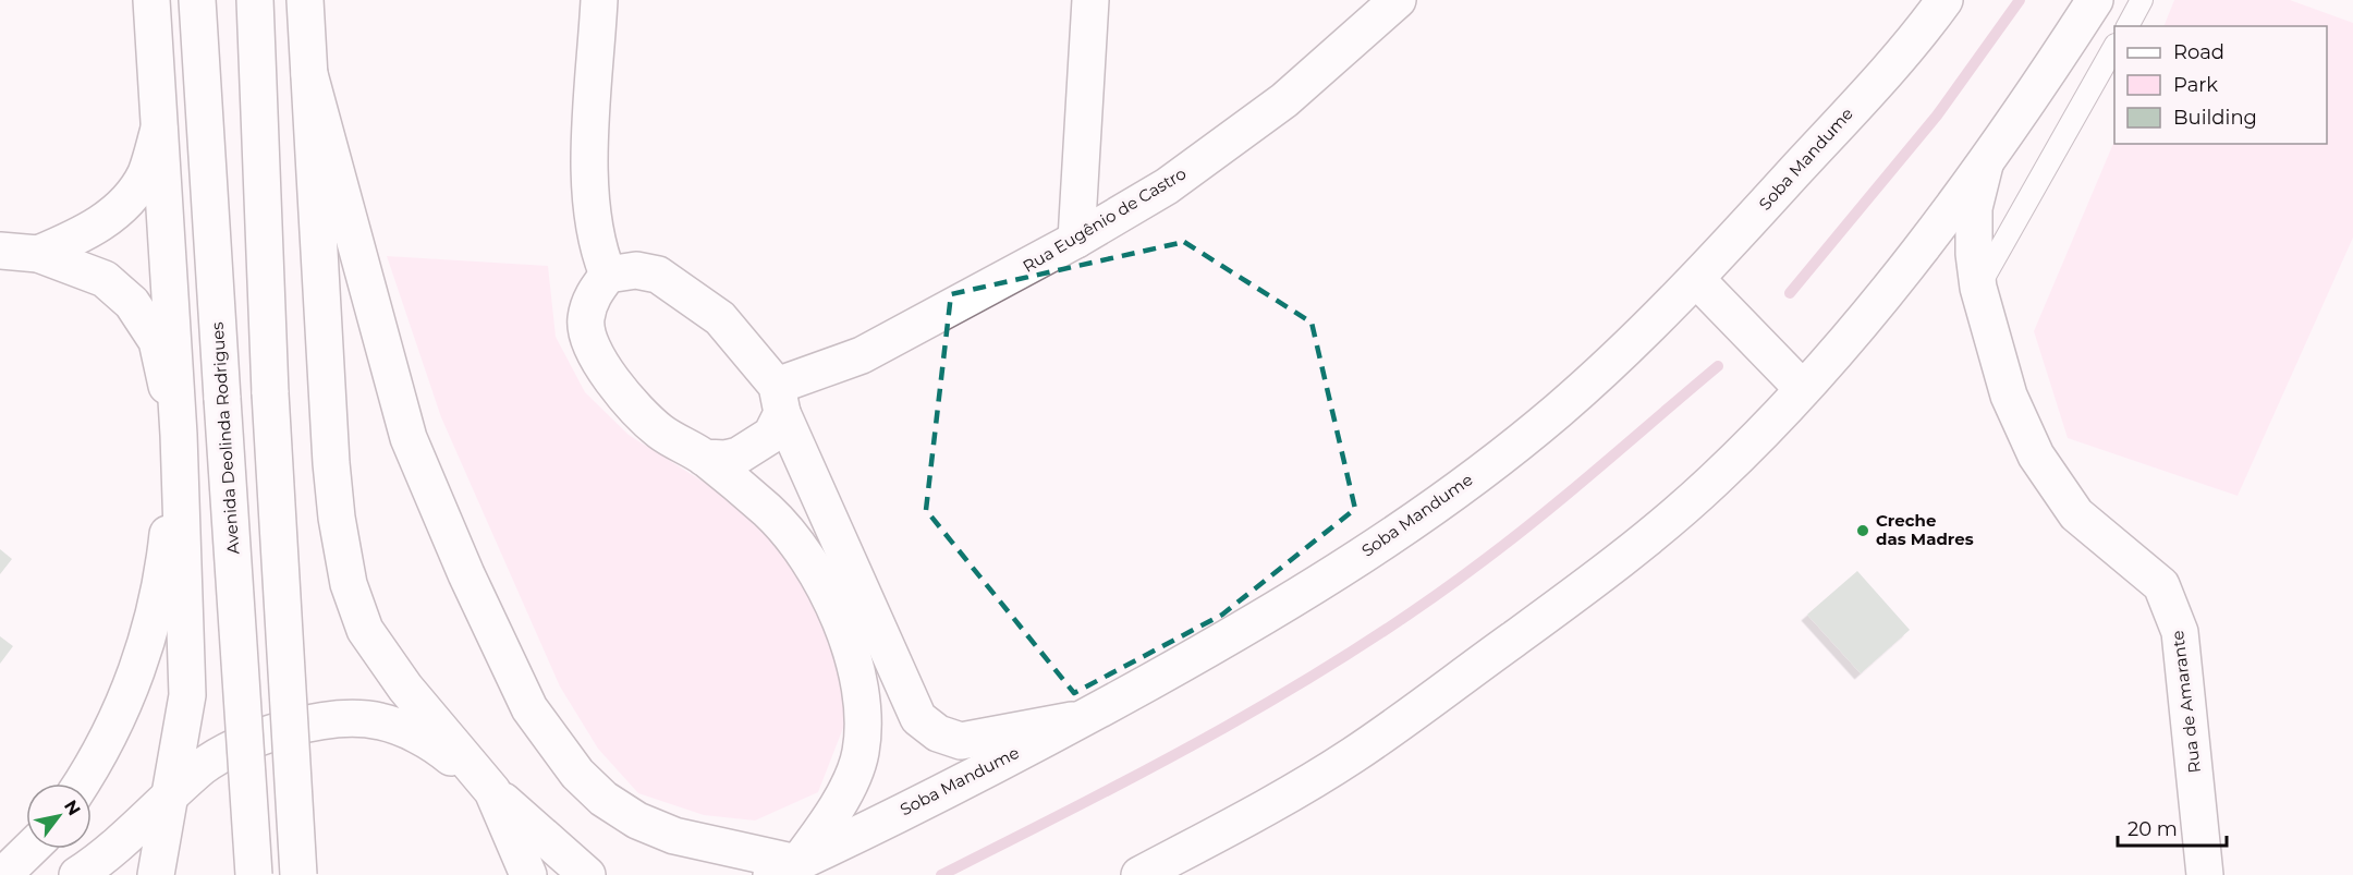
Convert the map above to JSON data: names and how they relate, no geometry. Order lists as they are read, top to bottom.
{
  "streets": {
    "main road": [
      "Soba Mandume",
      "Rua Eugênio de Castro",
      "Avenida Deolinda Rodrigues",
      "Rua de Amarante"
    ]
  },
  "places": ["Creche das Madres"],
  "legend": ["Road", "Park", "Building"],
  "scale_bar": "20 m",
  "north": "top right"
}
